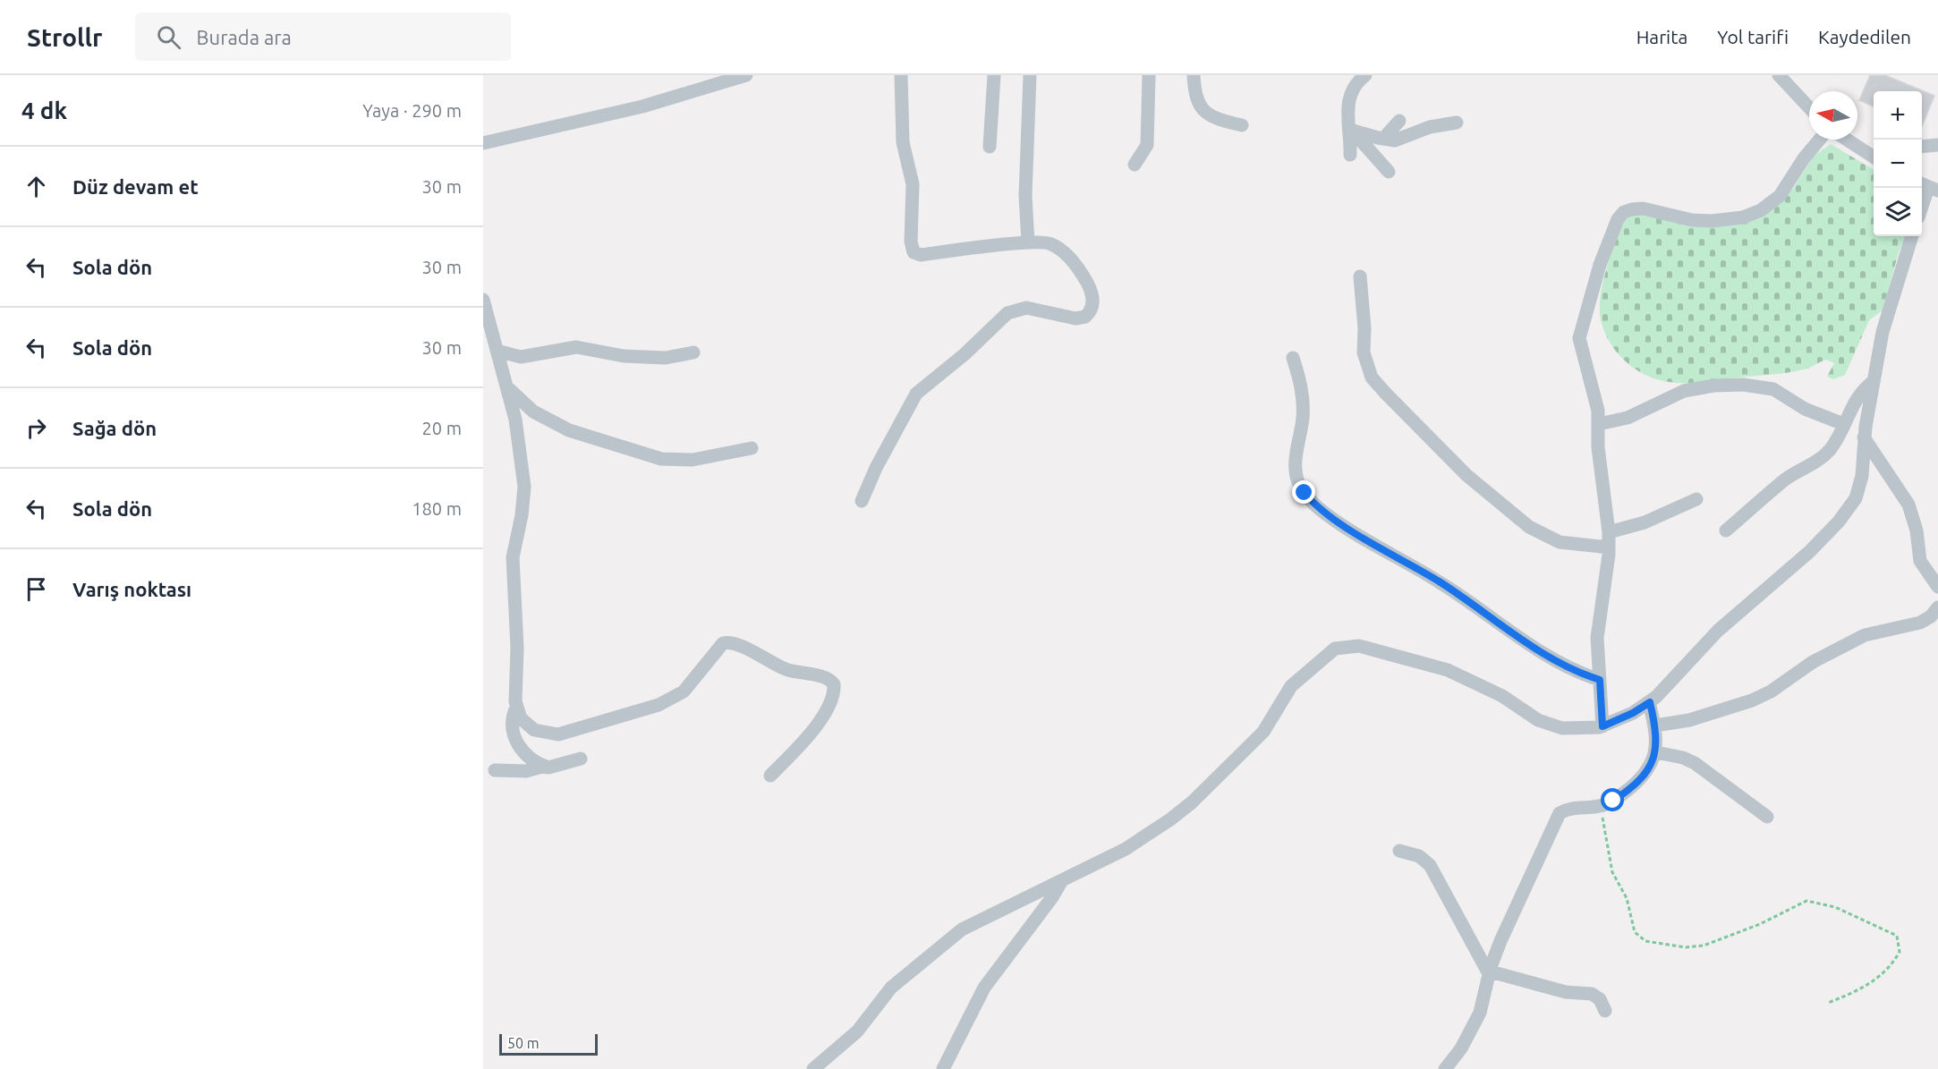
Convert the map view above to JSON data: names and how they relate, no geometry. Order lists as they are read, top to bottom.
{
  "scale_bar": "50 m",
  "north": "left",
  "page": {
    "header": "Strollr",
    "search": "Burada ara",
    "nav": ["Harita", "Yol tarifi", "Kaydedilen"],
    "heading": ["4 dk", "Yaya · 290 m"],
    "map_buttons": ["+", "−"],
    "list": [
      ["Düz devam et", "30 m"],
      ["Sola dön", "30 m"],
      ["Sola dön", "30 m"],
      ["Sağa dön", "20 m"],
      ["Sola dön", "180 m"],
      "Varış noktası"
    ],
    "scale": "50 m"
  }
}
